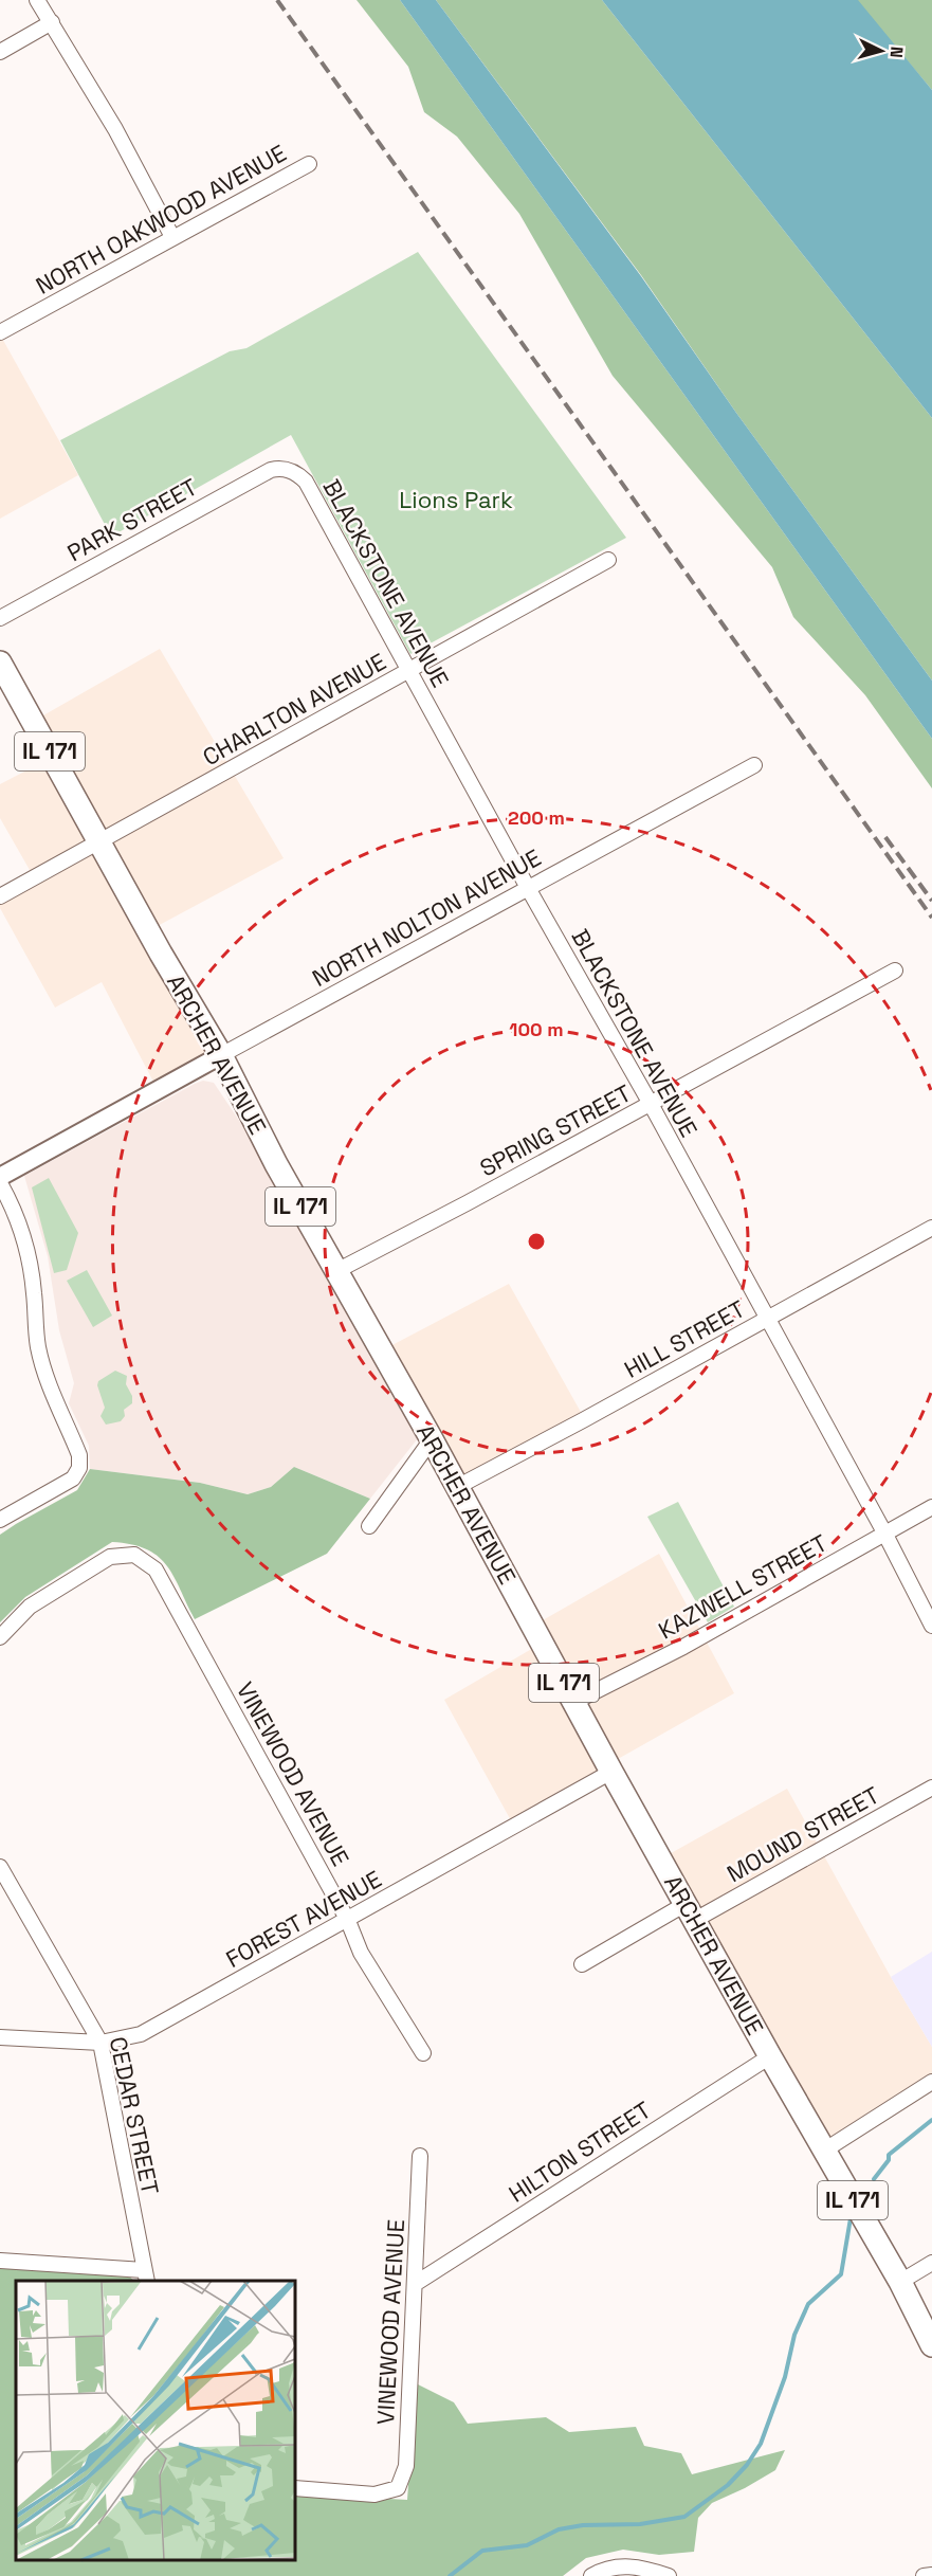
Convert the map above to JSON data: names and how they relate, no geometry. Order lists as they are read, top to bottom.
{
  "streets": {
    "main road": ["IL 171", "ARCHER AVENUE"],
    "street": [
      "NORTH OAKWOOD AVENUE",
      "PARK STREET",
      "BLACKSTONE AVENUE",
      "CHARLTON AVENUE",
      "NORTH NOLTON AVENUE",
      "SPRING STREET",
      "HILL STREET",
      "KAZWELL STREET",
      "VINEWOOD AVENUE",
      "MOUND STREET",
      "FOREST AVENUE",
      "CEDAR STREET",
      "HILTON STREET"
    ]
  },
  "crossings": [
    ["PARK STREET", "BLACKSTONE AVENUE"],
    ["BLACKSTONE AVENUE", "CHARLTON AVENUE"],
    ["BLACKSTONE AVENUE", "NORTH NOLTON AVENUE"],
    ["BLACKSTONE AVENUE", "SPRING STREET"],
    ["BLACKSTONE AVENUE", "HILL STREET"],
    ["BLACKSTONE AVENUE", "KAZWELL STREET"],
    ["CHARLTON AVENUE", "ARCHER AVENUE"],
    ["NORTH NOLTON AVENUE", "ARCHER AVENUE"],
    ["ARCHER AVENUE", "SPRING STREET"],
    ["ARCHER AVENUE", "HILL STREET"],
    ["ARCHER AVENUE", "KAZWELL STREET"],
    ["ARCHER AVENUE", "MOUND STREET"],
    ["ARCHER AVENUE", "FOREST AVENUE"],
    ["ARCHER AVENUE", "HILTON STREET"],
    ["VINEWOOD AVENUE", "FOREST AVENUE"],
    ["VINEWOOD AVENUE", "HILTON STREET"],
    ["FOREST AVENUE", "CEDAR STREET"]
  ],
  "parks": ["Lions Park"],
  "north": "right",
  "rings": ["200 m", "100 m"]
}
